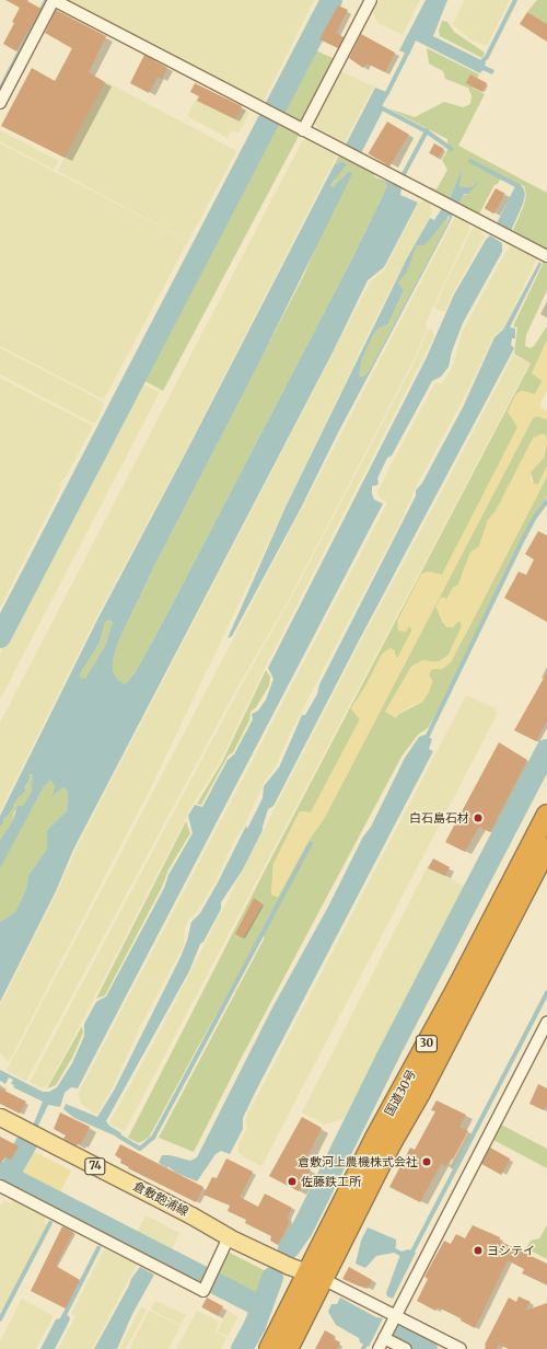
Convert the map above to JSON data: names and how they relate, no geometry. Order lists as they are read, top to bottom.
{
  "streets": {
    "highway": ["30", "国道30号"],
    "main road": ["74", "倉敷飽浦線"]
  },
  "crossings": [
    ["国道30号", "倉敷飽浦線"]
  ],
  "places": [
    "白石島石材",
    "倉敷河上農機株式会社",
    "佐藤鉄工所",
    "ヨシテイ"
  ]
}
